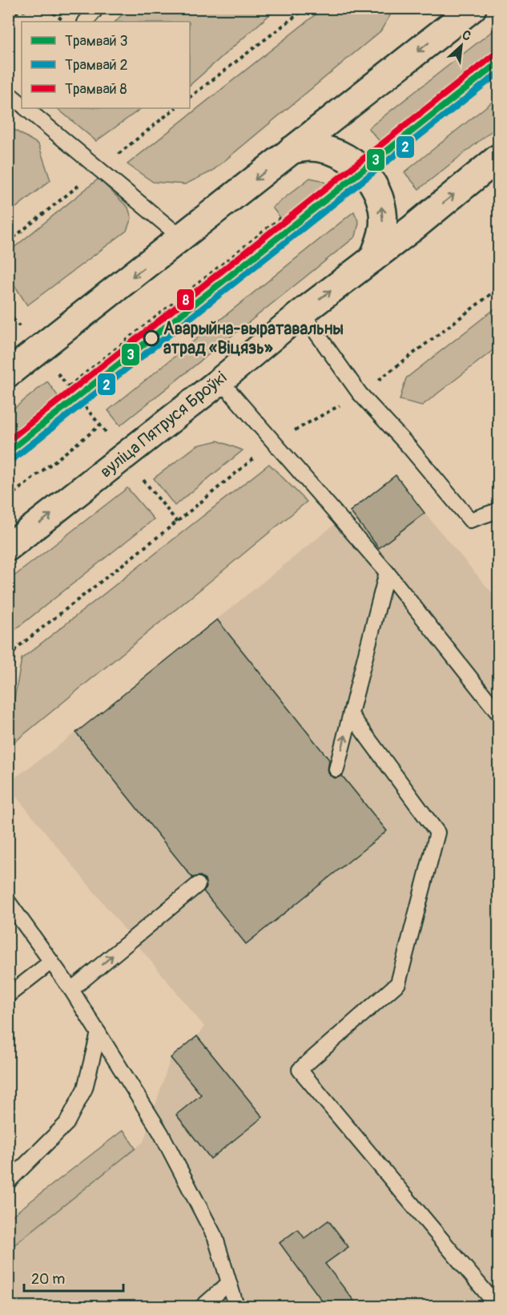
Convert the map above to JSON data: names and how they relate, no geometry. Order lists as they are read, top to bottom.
{
  "streets": {
    "main road": ["вуліца Пятруся Броўкі"]
  },
  "places": ["Аварыйна-выратавальны атрад «Віцязь»"],
  "lines": ["tram line 8", "tram line 3", "tram line 2"],
  "legend": ["Трамвай 3", "Трамвай 2", "Трамвай 8"],
  "scale_bar": "20 m",
  "north": "top right"
}
